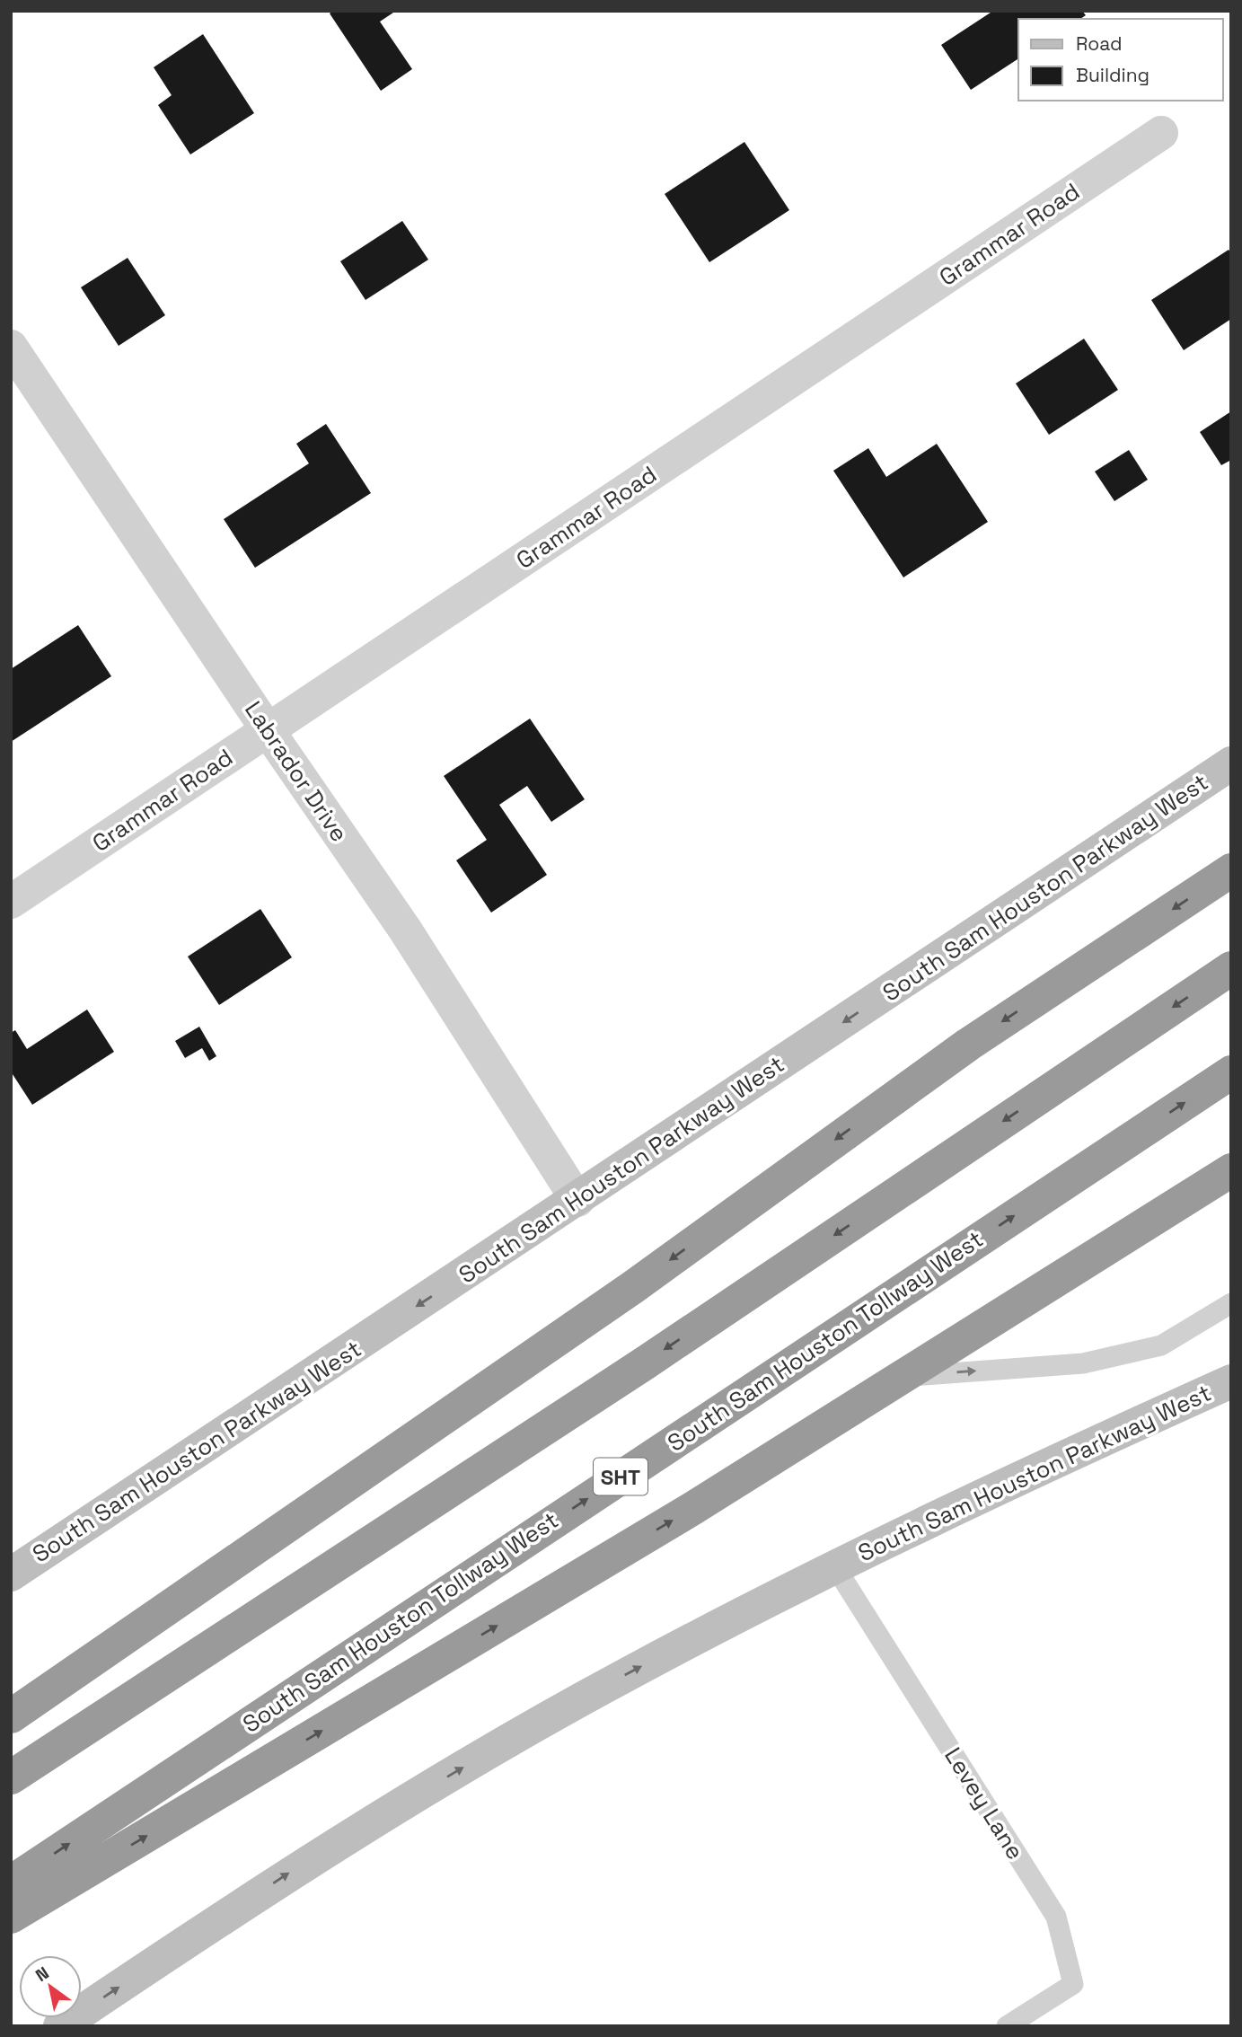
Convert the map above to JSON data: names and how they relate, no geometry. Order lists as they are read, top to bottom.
{
  "streets": {
    "highway": ["South Sam Houston Tollway West", "SHT"],
    "main road": ["South Sam Houston Parkway West"],
    "street": ["Grammar Road", "Labrador Drive"],
    "lane": ["Levey Lane"]
  },
  "crossings": [
    ["Grammar Road", "Labrador Drive"],
    ["Labrador Drive", "South Sam Houston Parkway West"],
    ["South Sam Houston Parkway West", "Levey Lane"]
  ],
  "legend": ["Road", "Building"],
  "north": "top left"
}
